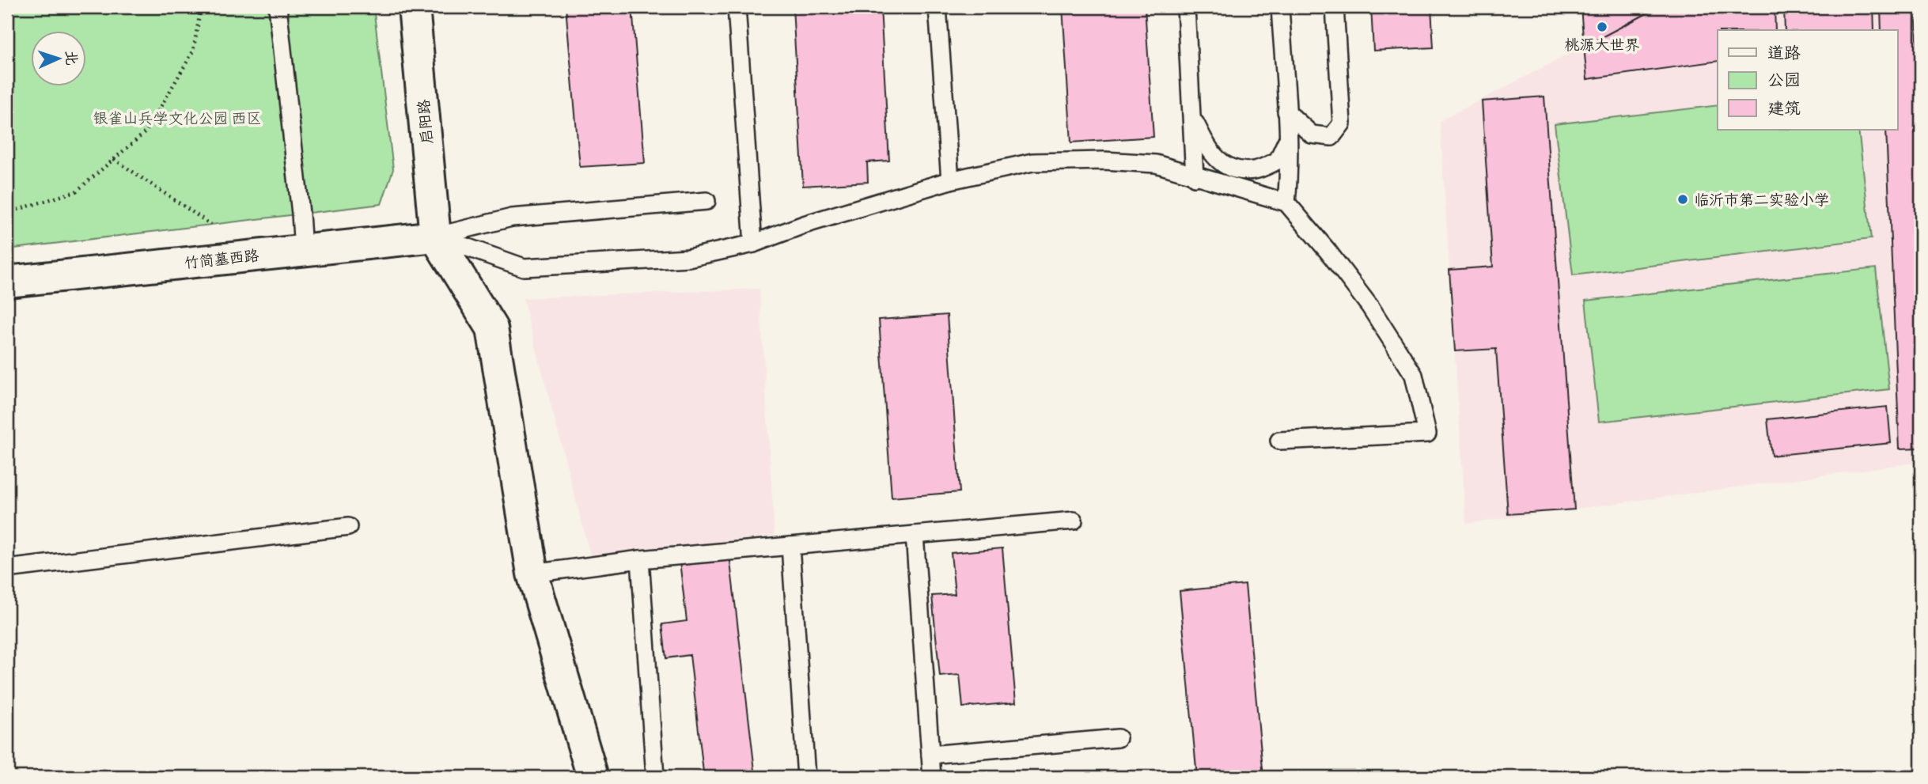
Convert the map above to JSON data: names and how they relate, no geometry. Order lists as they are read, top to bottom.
{
  "streets": {
    "street": ["启阳路", "竹简墓西路"]
  },
  "crossings": [
    ["启阳路", "竹简墓西路"]
  ],
  "parks": ["银雀山兵学文化公园 西区"],
  "places": ["桃源大世界", "临沂市第二实验小学"],
  "legend": ["道路", "公园", "建筑"],
  "north": "right"
}
